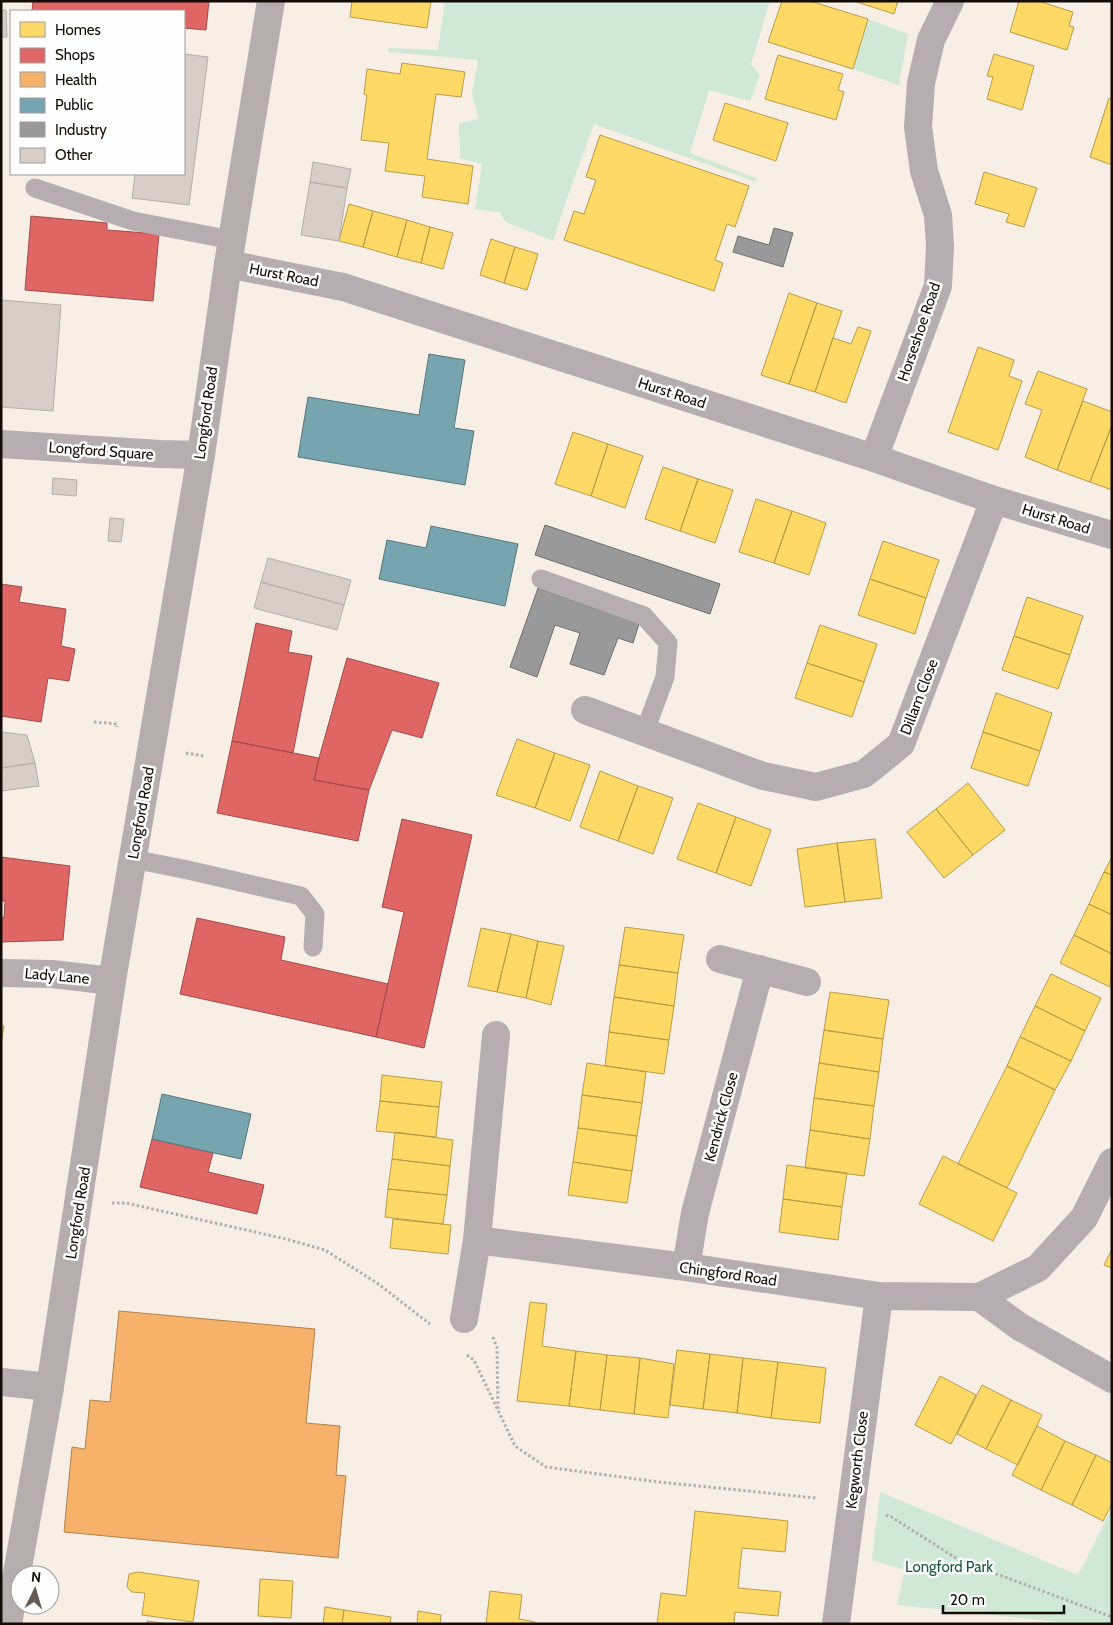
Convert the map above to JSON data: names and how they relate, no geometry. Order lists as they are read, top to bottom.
{
  "streets": {
    "main road": ["Longford Road"],
    "street": [
      "Hurst Road",
      "Horseshoe Road",
      "Longford Square",
      "Dillam Close",
      "Lady Lane",
      "Kendrick Close",
      "Chingford Road",
      "Kegworth Close"
    ]
  },
  "crossings": [
    ["Hurst Road", "Horseshoe Road"],
    ["Hurst Road", "Longford Road"],
    ["Hurst Road", "Dillam Close"],
    ["Longford Road", "Longford Square"],
    ["Longford Road", "Lady Lane"],
    ["Kendrick Close", "Chingford Road"],
    ["Chingford Road", "Kegworth Close"]
  ],
  "parks": ["Longford Park"],
  "legend": [
    "Homes",
    "Shops",
    "Health",
    "Public",
    "Industry",
    "Other"
  ],
  "scale_bar": "20 m",
  "north": "top"
}
